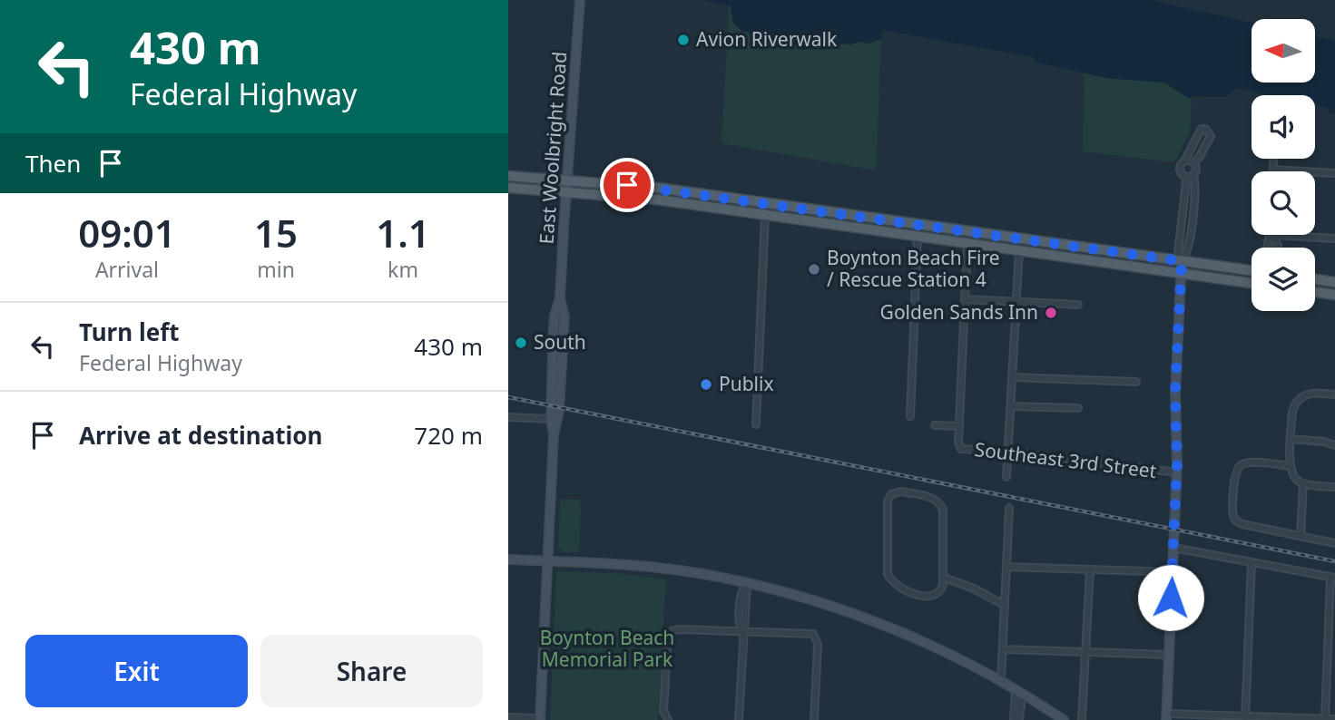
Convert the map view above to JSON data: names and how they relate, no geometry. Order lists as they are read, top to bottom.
{
  "streets": {
    "street": ["East Woolbright Road", "Southeast 3rd Street"]
  },
  "parks": ["Boynton Beach Memorial Park"],
  "places": [
    "Avion Riverwalk",
    "Boynton Beach Fire / Rescue Station 4",
    "Golden Sands Inn",
    "South",
    "Publix"
  ],
  "north": "left",
  "page": {
    "turn": ["430 m", "Federal Highway"],
    "then": "Then",
    "eta": [
      "09:01",
      "Arrival",
      "15",
      "min",
      "1.1",
      "km"
    ],
    "list": [
      {
        "name": "Turn left",
        "note": "Federal Highway",
        "value": "430 m"
      },
      {
        "name": "Arrive at destination",
        "value": "720 m"
      }
    ],
    "buttons": ["Exit", "Share"]
  }
}
